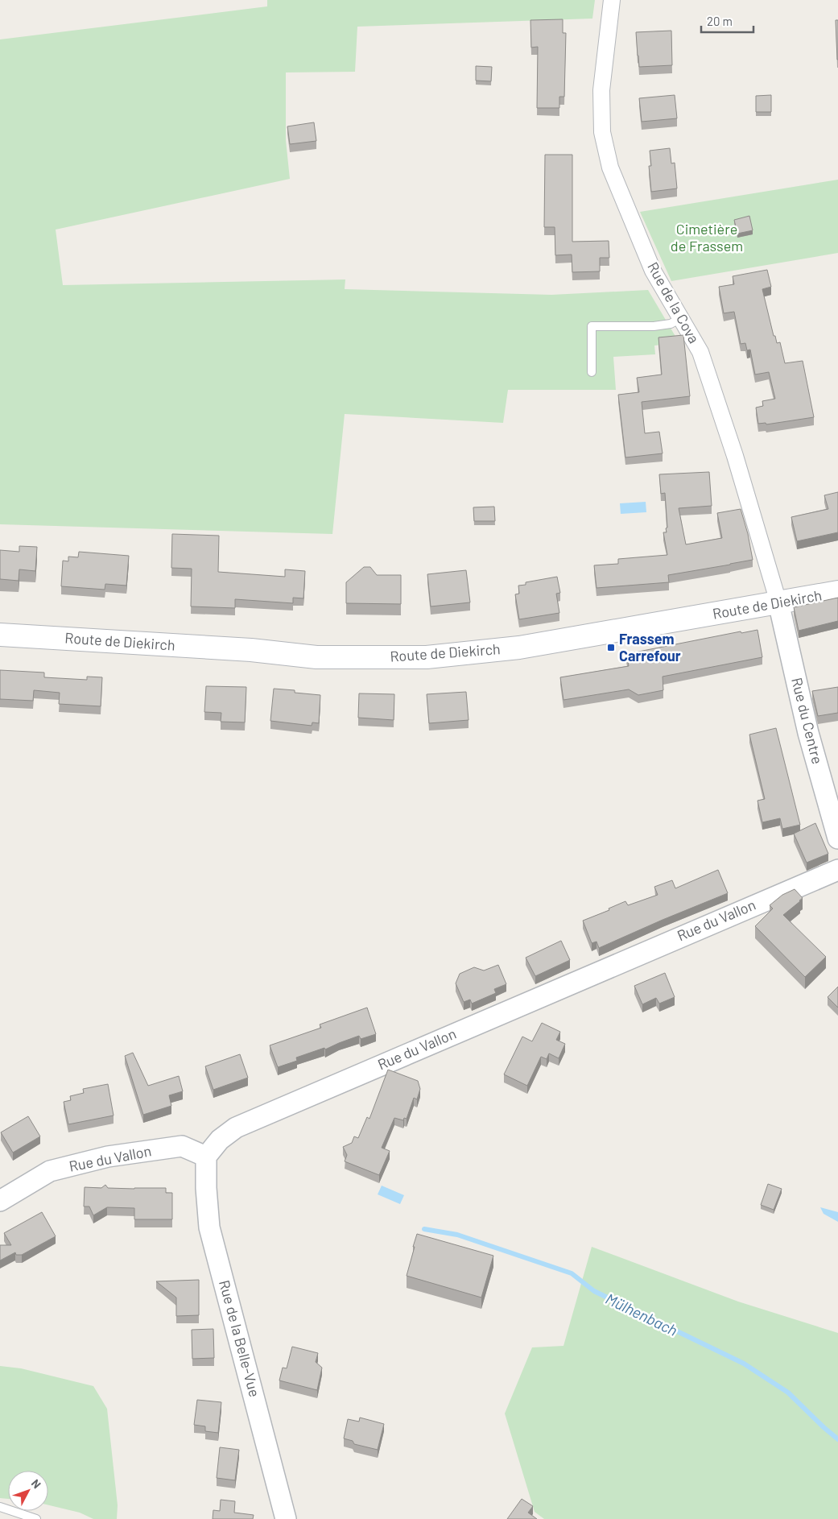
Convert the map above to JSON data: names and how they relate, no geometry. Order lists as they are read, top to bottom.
{
  "streets": {
    "main road": ["Route de Diekirch"],
    "street": [
      "Rue de la Cova",
      "Rue du Centre",
      "Rue du Vallon",
      "Rue de la Belle-Vue"
    ]
  },
  "crossings": [
    ["Rue de la Cova", "Route de Diekirch"],
    ["Rue de la Cova", "Rue du Centre"],
    ["Route de Diekirch", "Rue du Centre"],
    ["Rue du Vallon", "Rue de la Belle-Vue"]
  ],
  "water": ["Mülhenbach"],
  "parks": ["Cimetière de Frassem"],
  "places": {
    "transit": ["Frassem Carrefour"]
  },
  "scale_bar": "20 m",
  "north": "top right"
}
